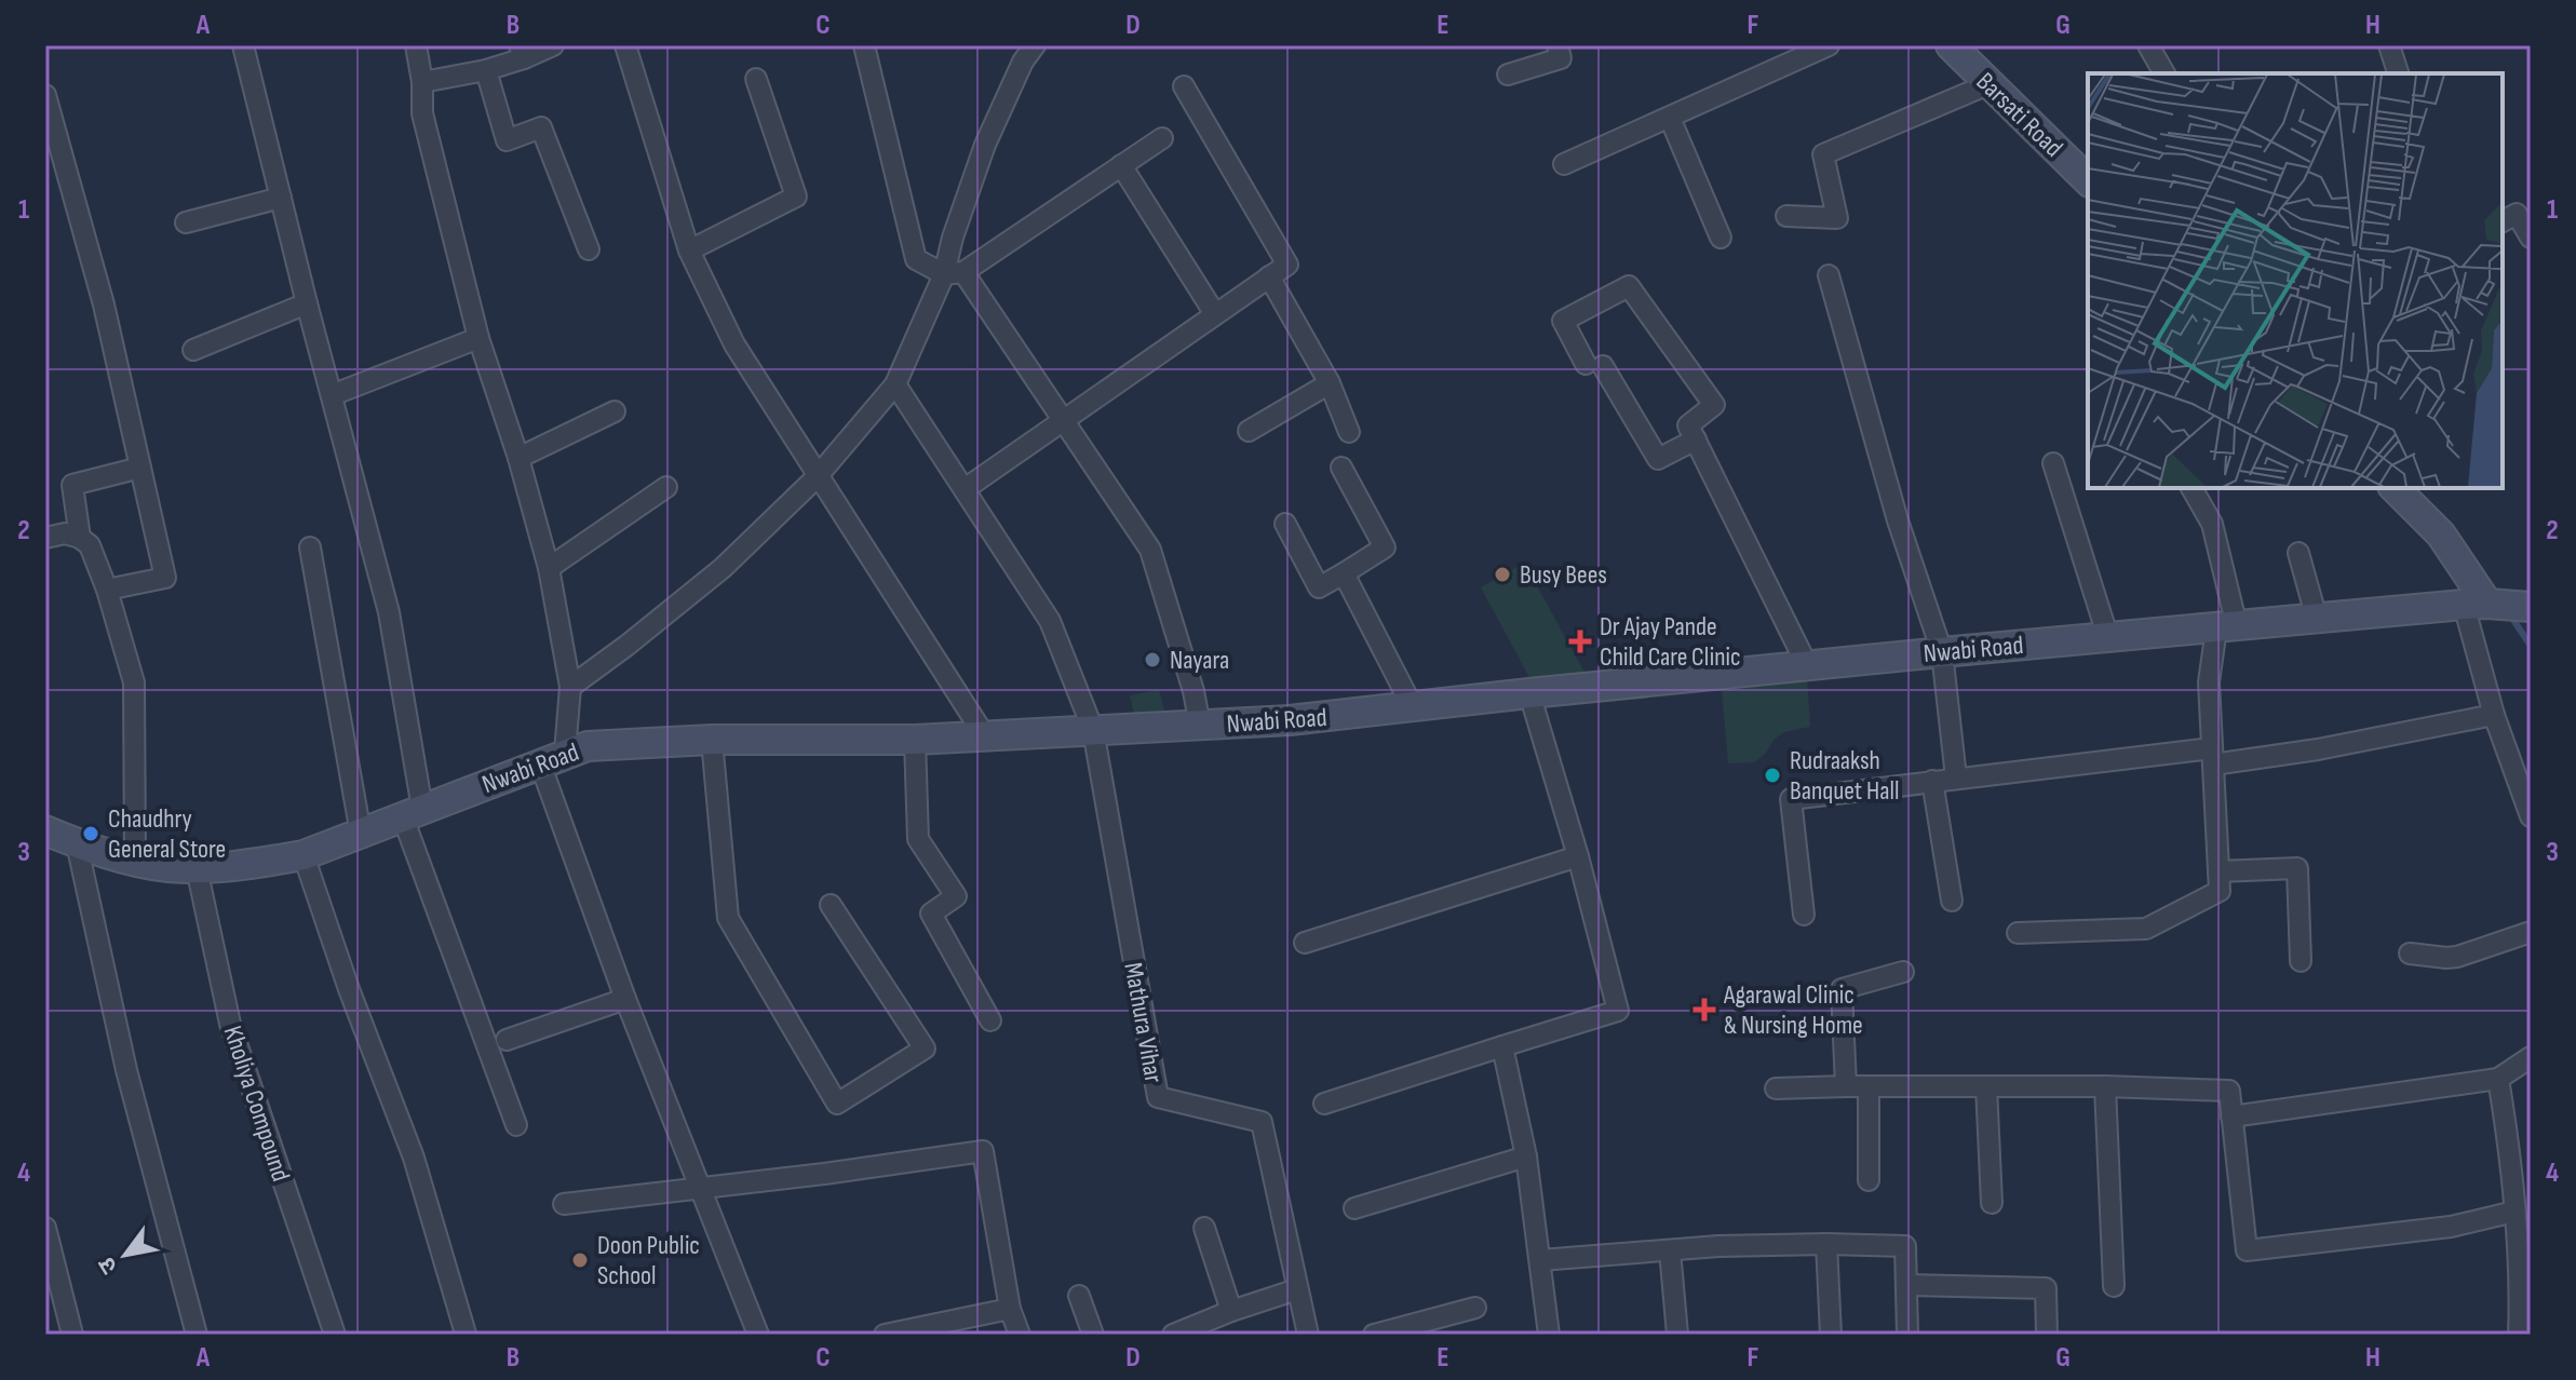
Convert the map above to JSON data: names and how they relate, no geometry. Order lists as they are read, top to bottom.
{
  "streets": {
    "street": [
      "Barsati Road",
      "Nwabi Road",
      "Mathura Vihar",
      "Kholiya Compound"
    ]
  },
  "crossings": [
    ["Nwabi Road", "Mathura Vihar"],
    ["Nwabi Road", "Kholiya Compound"]
  ],
  "places": {
    "other": [
      "Busy Bees",
      "Nayara",
      "Rudraaksh Banquet Hall",
      "Chaudhry General Store",
      "Doon Public School"
    ],
    "health": ["Dr Ajay Pande Child Care Clinic", "Agarawal Clinic & Nursing Home"]
  },
  "north": "bottom left",
  "grid": {
    "columns": [
      "A",
      "B",
      "C",
      "D",
      "E",
      "F",
      "G",
      "H"
    ],
    "rows": [
      "1",
      "2",
      "3",
      "4"
    ]
  }
}
